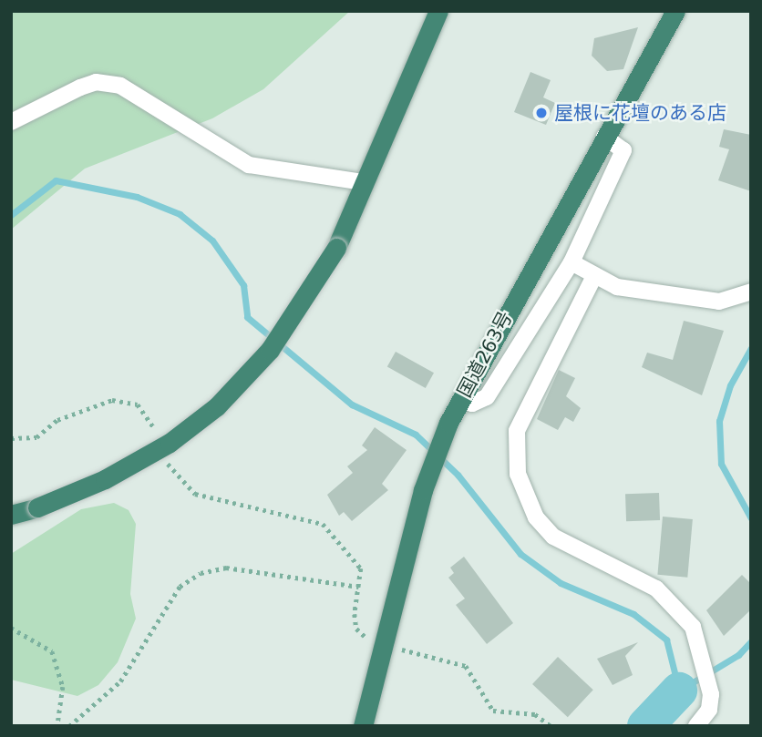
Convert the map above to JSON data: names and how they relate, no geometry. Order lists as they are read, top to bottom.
{
  "streets": {
    "highway": ["国道263号"]
  },
  "places": ["屋根に花壇のある店"]
}
